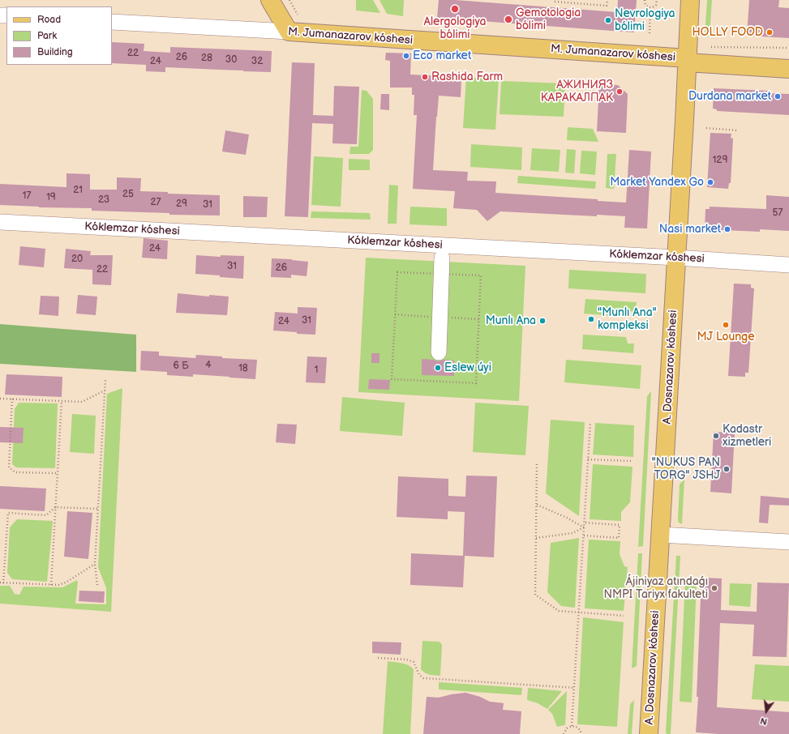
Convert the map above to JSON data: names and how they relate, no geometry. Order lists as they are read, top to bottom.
{
  "streets": {
    "main road": ["M. Jumanazarov kóshesi", "A. Dosnazarov kóshesi"],
    "street": ["Kóklemzar kóshesi"]
  },
  "crossings": [
    ["M. Jumanazarov kóshesi", "A. Dosnazarov kóshesi"],
    ["Kóklemzar kóshesi", "A. Dosnazarov kóshesi"]
  ],
  "places": [
    "Alergologiya bólimi",
    "Gemotologia bólimi",
    "Nevrologiya bólimi",
    "HOLLY FOOD",
    "Eco market",
    "Rashida Farm",
    "АЖИНИЯЗ КАРАКАЛПАК",
    "Durdana market",
    "Market Yandex Go",
    "Nasi market",
    "\"Munlı Ana\" kompleksi",
    "Munlı Ana",
    "MJ Lounge",
    "Eslew úyi",
    "Kadastr xizmetleri",
    "\"NUKUS PAN TORG\" JSHJ",
    "Ájiniyaz atındaǵı NMPI Tariyx fakulteti"
  ],
  "house_numbers": [
    "22",
    "26",
    "28",
    "30",
    "24",
    "32",
    "129",
    "21",
    "25",
    "17",
    "19",
    "23",
    "27",
    "29",
    "31",
    "57",
    "24",
    "20",
    "31",
    "26",
    "22",
    "31",
    "24",
    "4",
    "6 Б",
    "18",
    "1"
  ],
  "legend": ["Road", "Park", "Building"],
  "north": "bottom"
}
